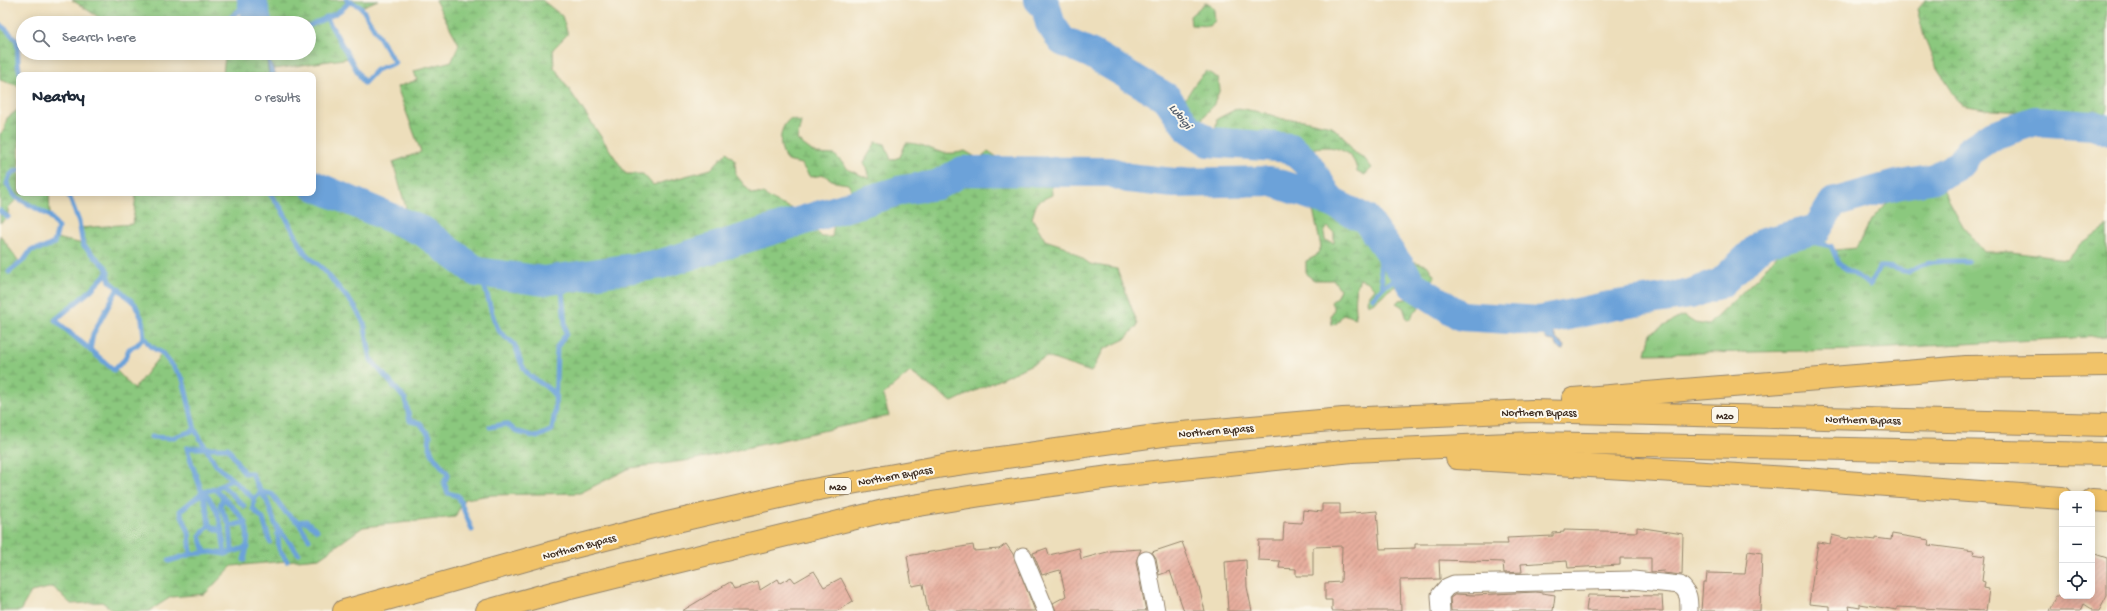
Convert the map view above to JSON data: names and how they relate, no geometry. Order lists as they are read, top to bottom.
{
  "streets": {
    "highway": ["Northern Bypass", "M20"]
  },
  "water": ["Lubigi"],
  "page": {
    "search": "Search here",
    "heading": ["Nearby", "0 results"],
    "map_buttons": ["+", "−"]
  }
}
